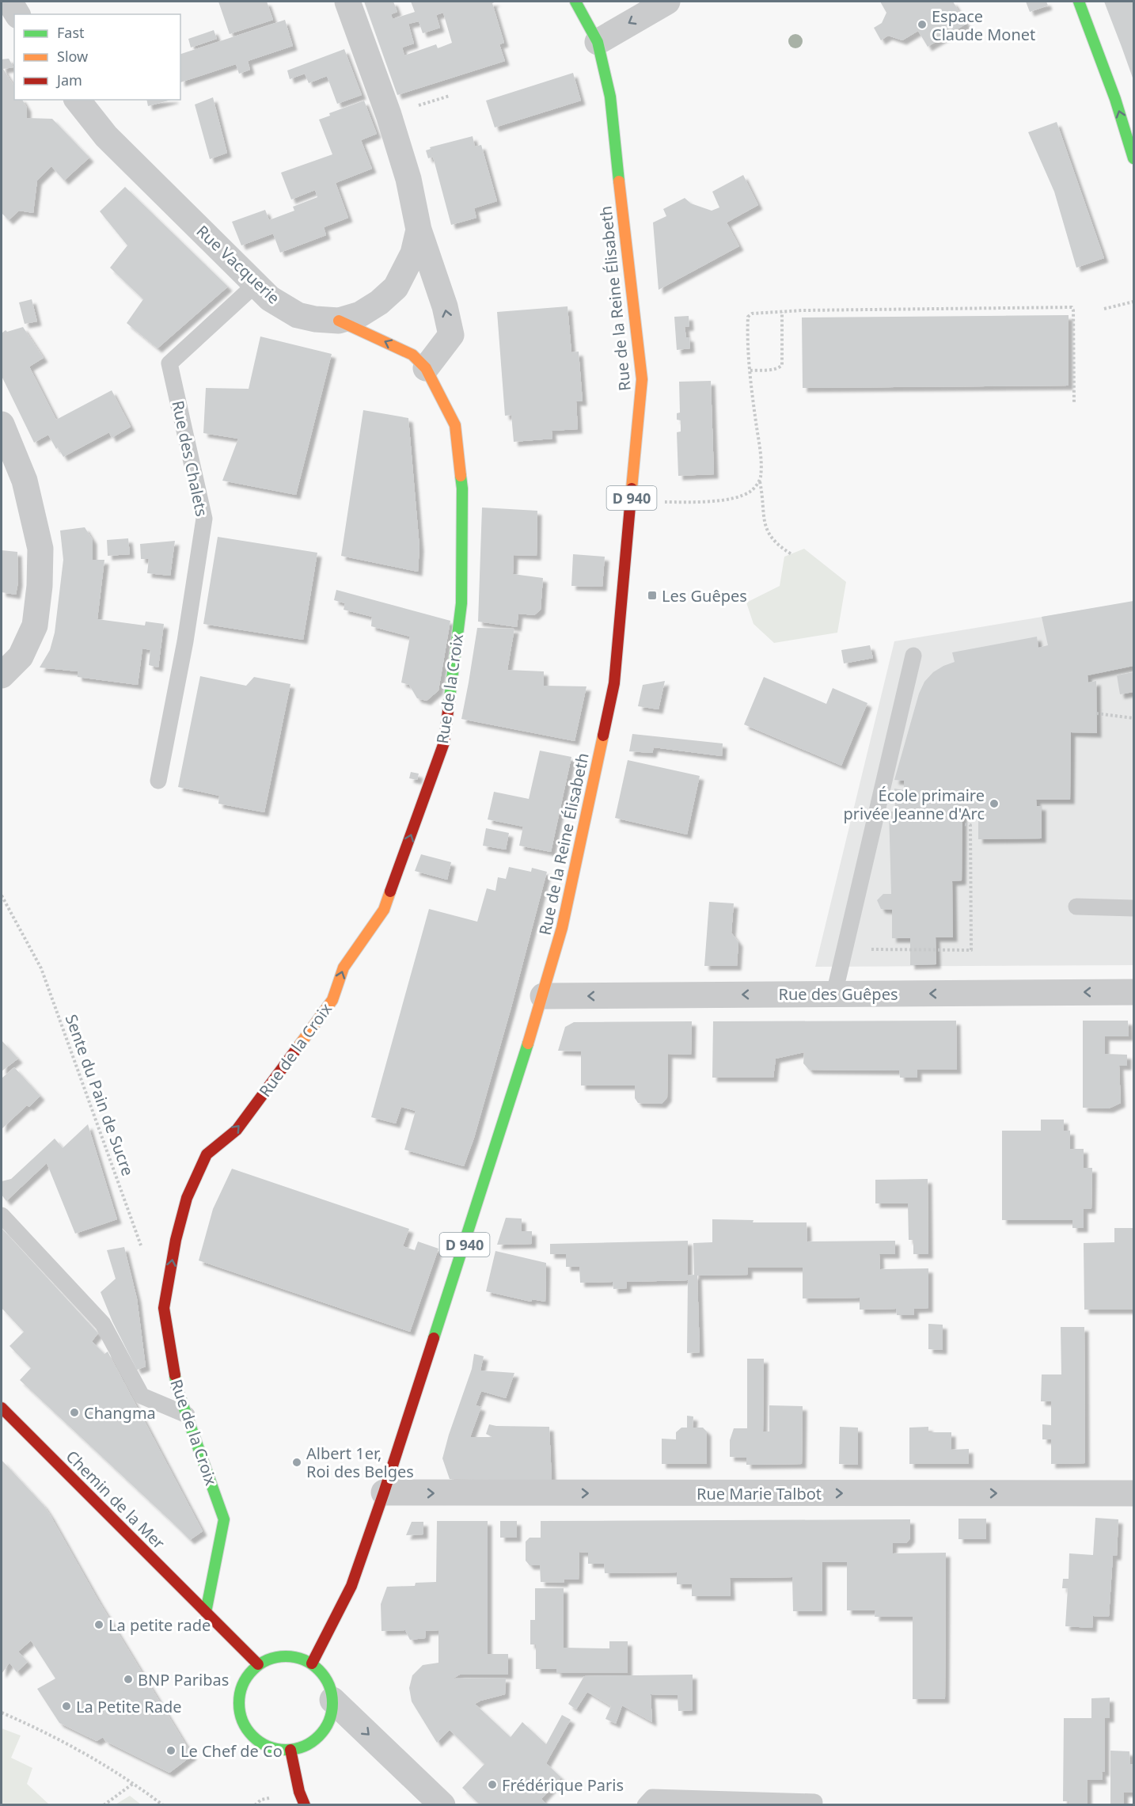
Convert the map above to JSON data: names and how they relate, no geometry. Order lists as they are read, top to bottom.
{
  "streets": {
    "main road": [
      "Rue de la Reine Élisabeth",
      "D 940",
      "Rue de la Croix",
      "Chemin de la Mer"
    ],
    "street": ["Rue Vacquerie", "Rue des Guêpes", "Rue Marie Talbot"],
    "lane": ["Rue des Chalets"],
    "path": ["Sente du Pain de Sucre"]
  },
  "crossings": [
    ["Rue Vacquerie", "Rue des Chalets"],
    ["Rue Vacquerie", "Rue de la Croix"],
    ["Rue de la Reine Élisabeth", "Rue des Guêpes"],
    ["Rue de la Reine Élisabeth", "Rue Marie Talbot"],
    ["Rue de la Reine Élisabeth", "Chemin de la Mer"],
    ["Rue de la Croix", "Chemin de la Mer"]
  ],
  "one_way": ["Rue de la Croix", "Rue des Guêpes", "Rue Marie Talbot"],
  "places": {
    "other": [
      "Espace Claude Monet",
      "École primaire privée Jeanne d'Arc",
      "Changma",
      "Albert 1er, Roi des Belges",
      "La petite rade",
      "BNP Paribas",
      "La Petite Rade",
      "Le Chef de Co",
      "Frédérique Paris"
    ],
    "transit": ["Les Guêpes"]
  },
  "legend": ["Fast", "Slow", "Jam"]
}
